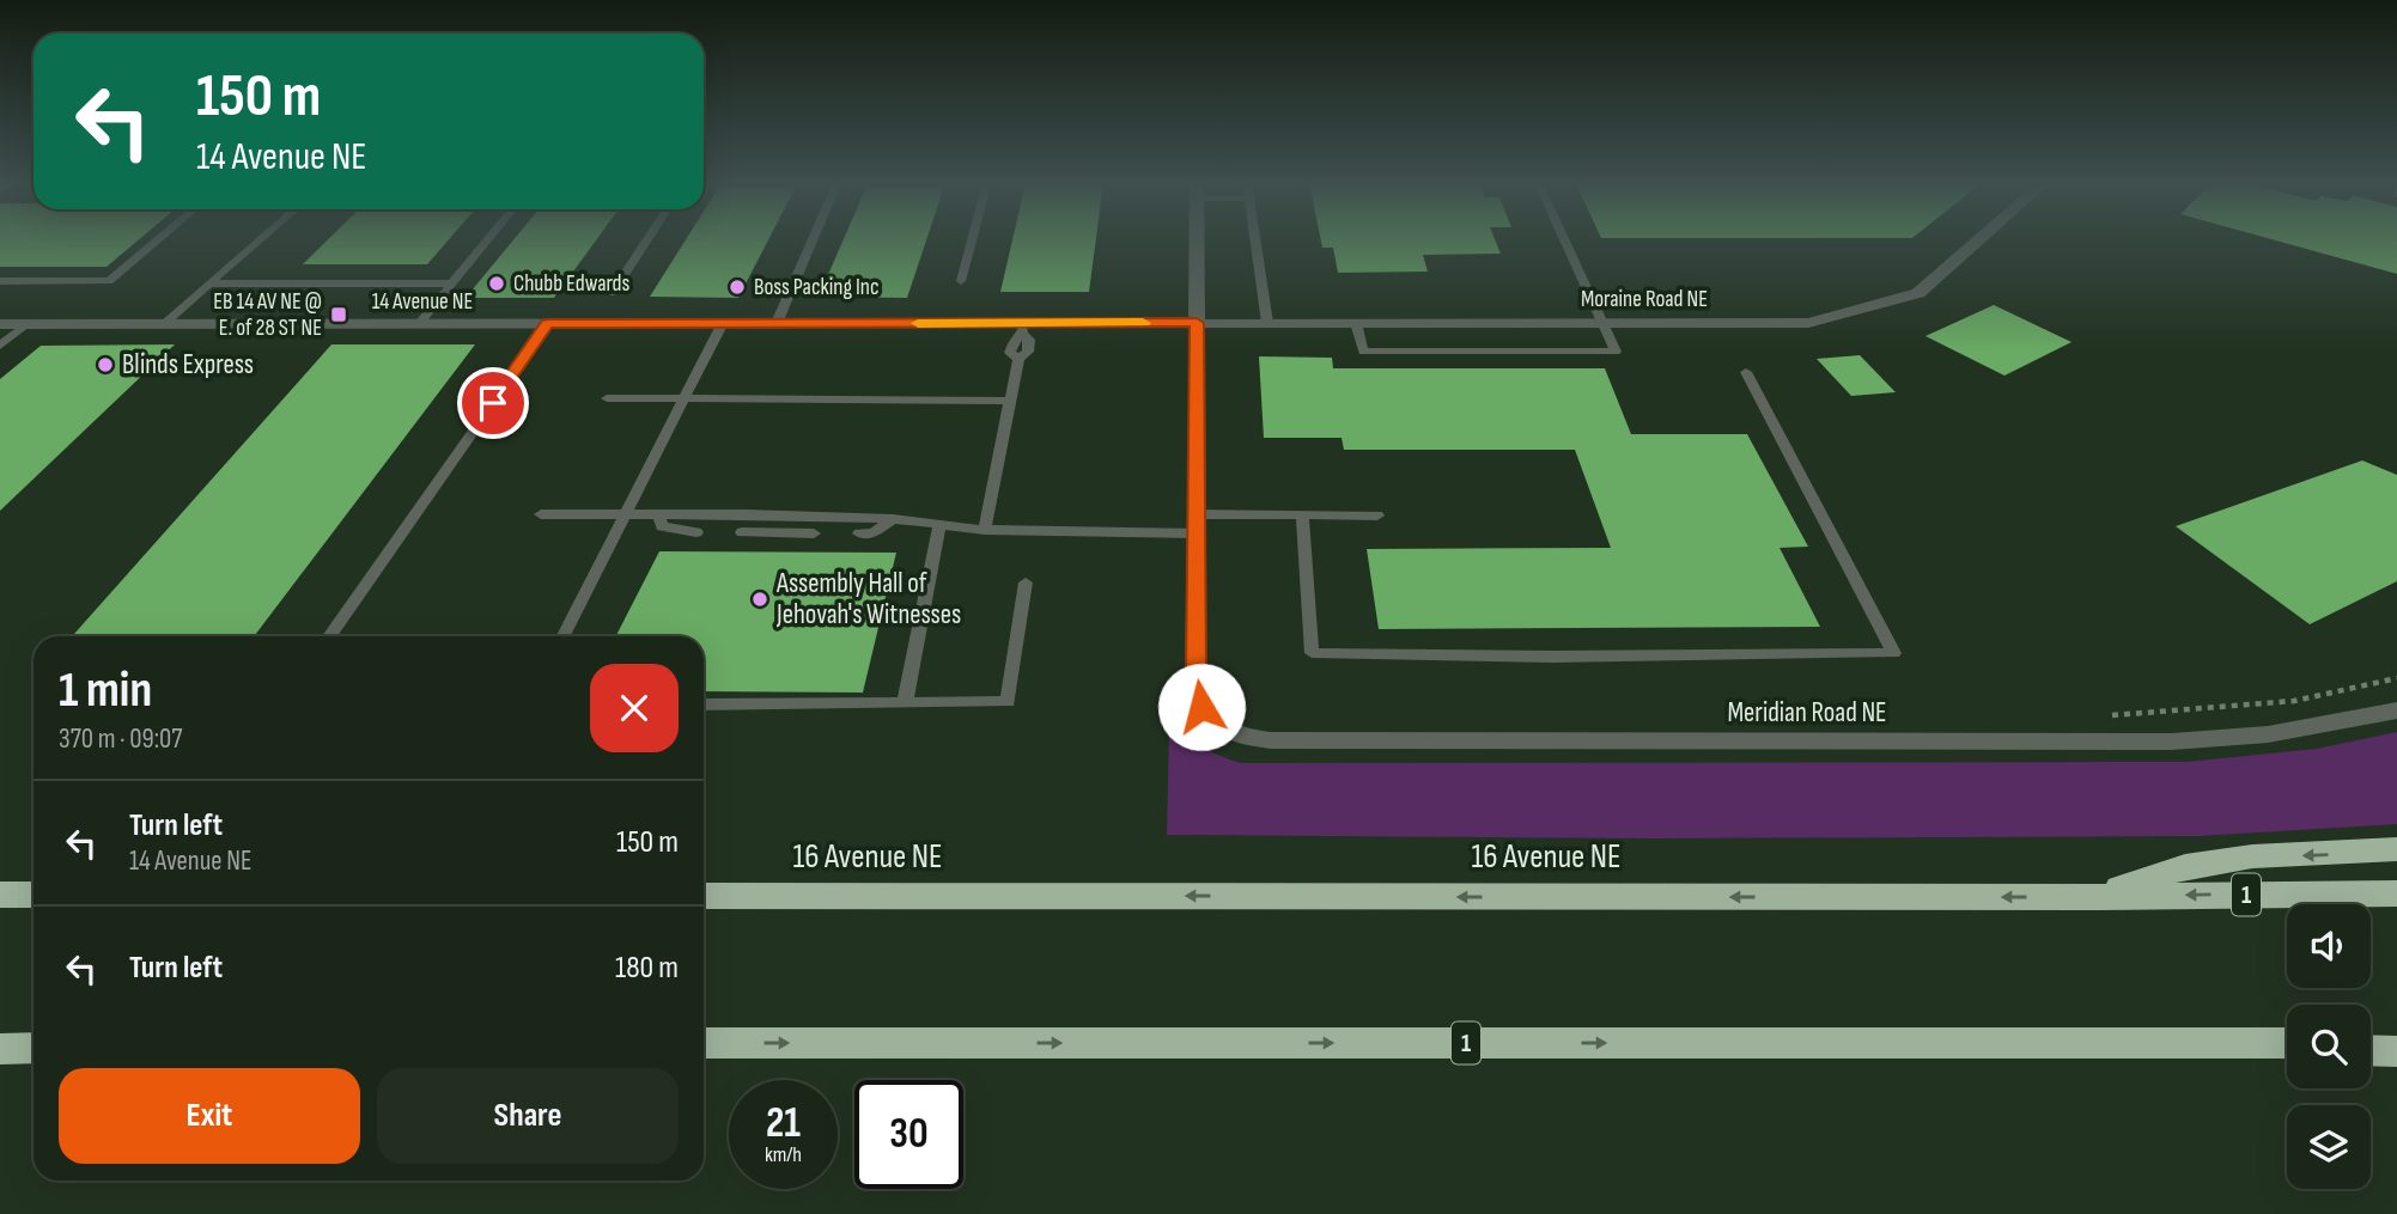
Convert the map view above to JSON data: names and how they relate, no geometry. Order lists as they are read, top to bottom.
{
  "streets": {
    "highway": ["16 Avenue NE", "1"],
    "street": ["Moraine Road NE", "14 Avenue NE", "Meridian Road NE"]
  },
  "crossings": [
    ["Moraine Road NE", "14 Avenue NE"]
  ],
  "places": {
    "other": [
      "Chubb Edwards",
      "Boss Packing Inc",
      "Blinds Express",
      "Assembly Hall of Jehovah's Witnesses"
    ],
    "transit": ["EB 14 AV NE @ E. of 28 ST NE"]
  },
  "page": {
    "turn": ["150 m", "14 Avenue NE"],
    "heading": ["1 min", "370 m · 09:07"],
    "list": [
      {
        "name": "Turn left",
        "note": "14 Avenue NE",
        "value": "150 m"
      },
      {
        "name": "Turn left",
        "value": "180 m"
      }
    ],
    "buttons": ["Exit", "Share"],
    "speed": "21 km/h",
    "limit": "30"
  }
}
